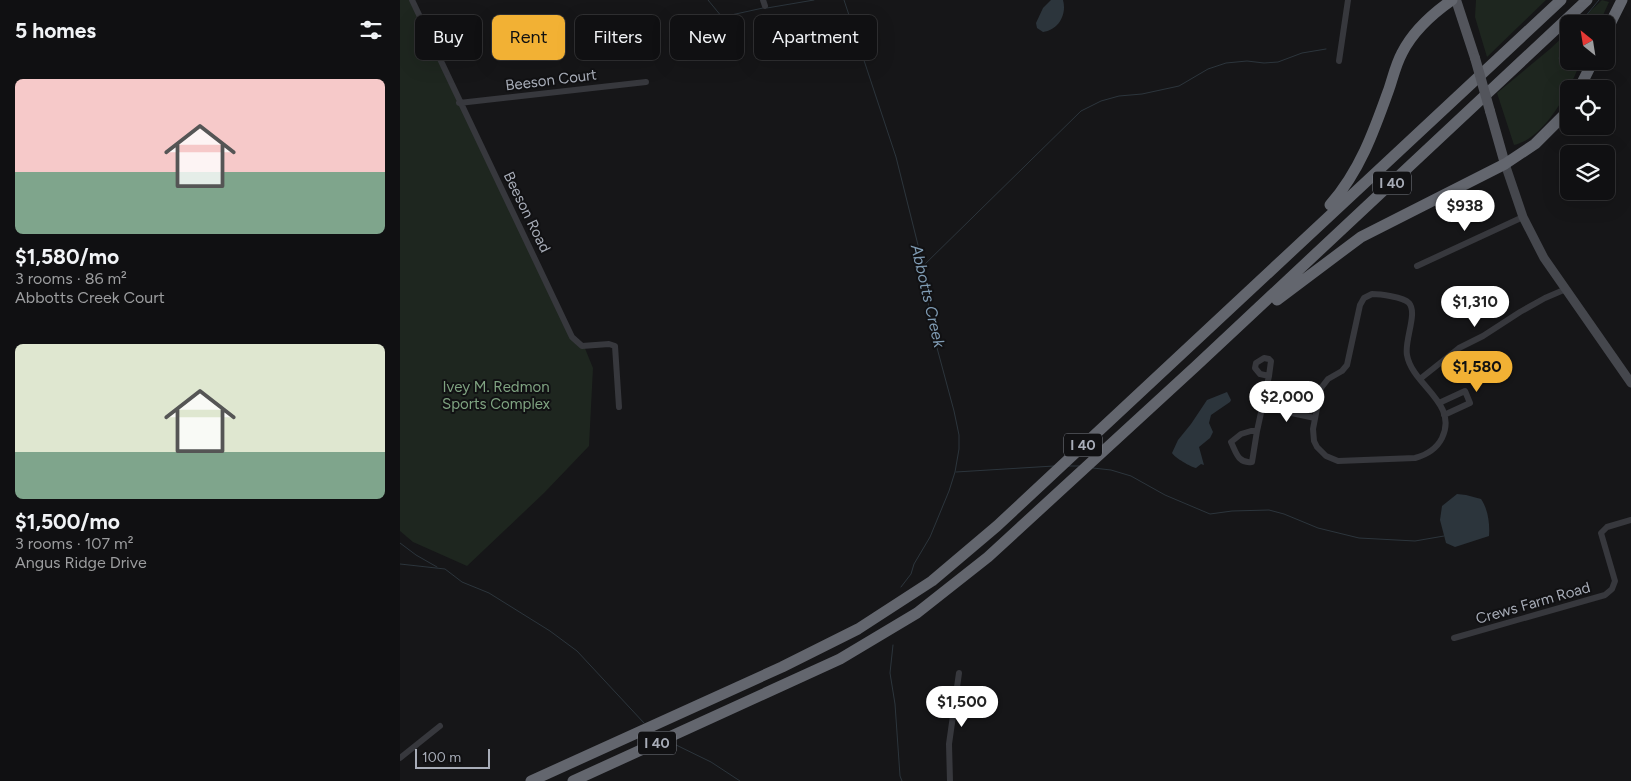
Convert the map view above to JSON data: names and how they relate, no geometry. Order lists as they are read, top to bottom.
{
  "streets": {
    "highway": ["I 40"],
    "street": ["Beeson Court", "Beeson Road", "Crews Farm Road"]
  },
  "crossings": [
    ["Beeson Court", "Beeson Road"]
  ],
  "water": ["Abbotts Creek"],
  "parks": ["Ivey M. Redmon Sports Complex"],
  "scale_bar": "100 m",
  "north": "top left",
  "page": {
    "heading": "5 homes",
    "chip": [
      "Buy",
      "Rent",
      "Filters",
      "New",
      "Apartment"
    ],
    "list": [
      {
        "name": "$1,580/mo",
        "note": "3 rooms · 86 m² · Abbotts Creek Court"
      },
      {
        "name": "$1,500/mo",
        "note": "3 rooms · 107 m² · Angus Ridge Drive"
      }
    ],
    "price": [
      "$938",
      "$1,310",
      "$1,580",
      "$2,000",
      "$1,500"
    ],
    "scale": "100 m"
  }
}
